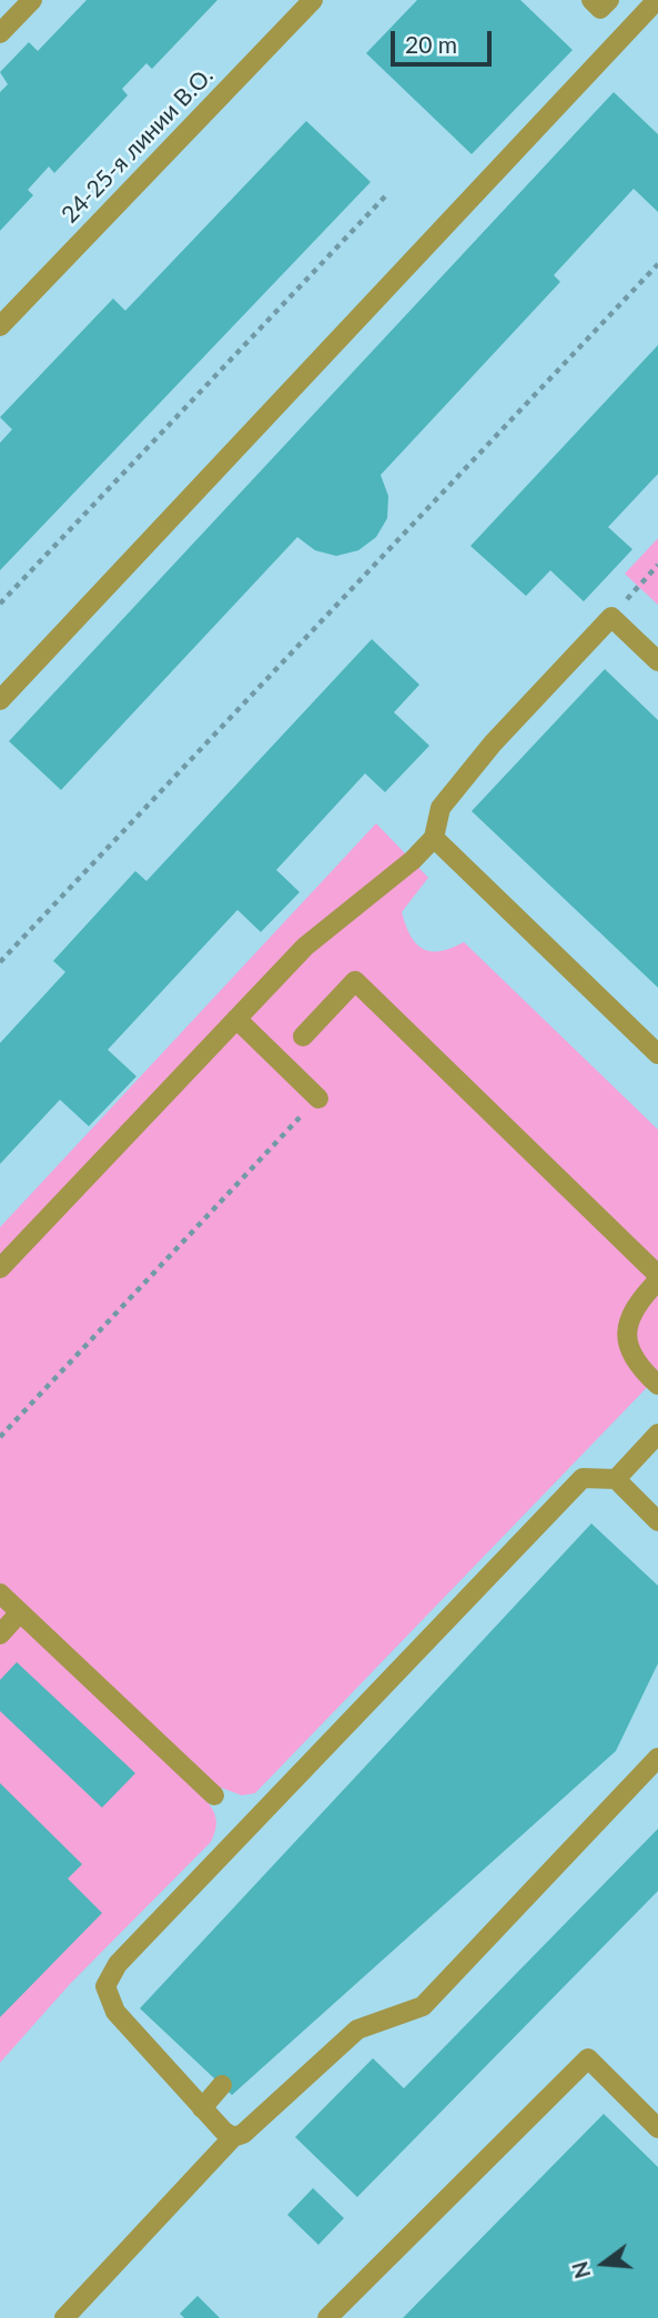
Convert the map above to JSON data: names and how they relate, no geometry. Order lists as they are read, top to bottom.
{
  "streets": {
    "street": ["24-25-я линии В.О."]
  },
  "scale_bar": "20 m",
  "north": "left"
}
